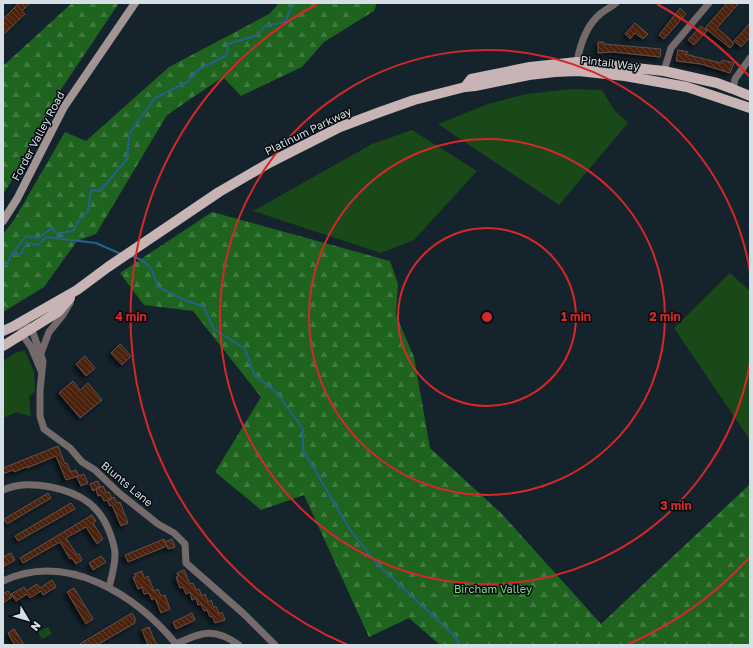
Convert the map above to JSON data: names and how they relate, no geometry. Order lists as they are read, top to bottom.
{
  "streets": {
    "main road": ["Pintail Way", "Platinum Parkway", "Forder Valley Road"],
    "street": ["Blunts Lane"]
  },
  "crossings": [
    ["Pintail Way", "Platinum Parkway"],
    ["Platinum Parkway", "Blunts Lane"]
  ],
  "parks": ["Bircham Valley"],
  "north": "bottom right",
  "rings": [
    "1 min",
    "2 min",
    "4 min",
    "3 min"
  ]
}
